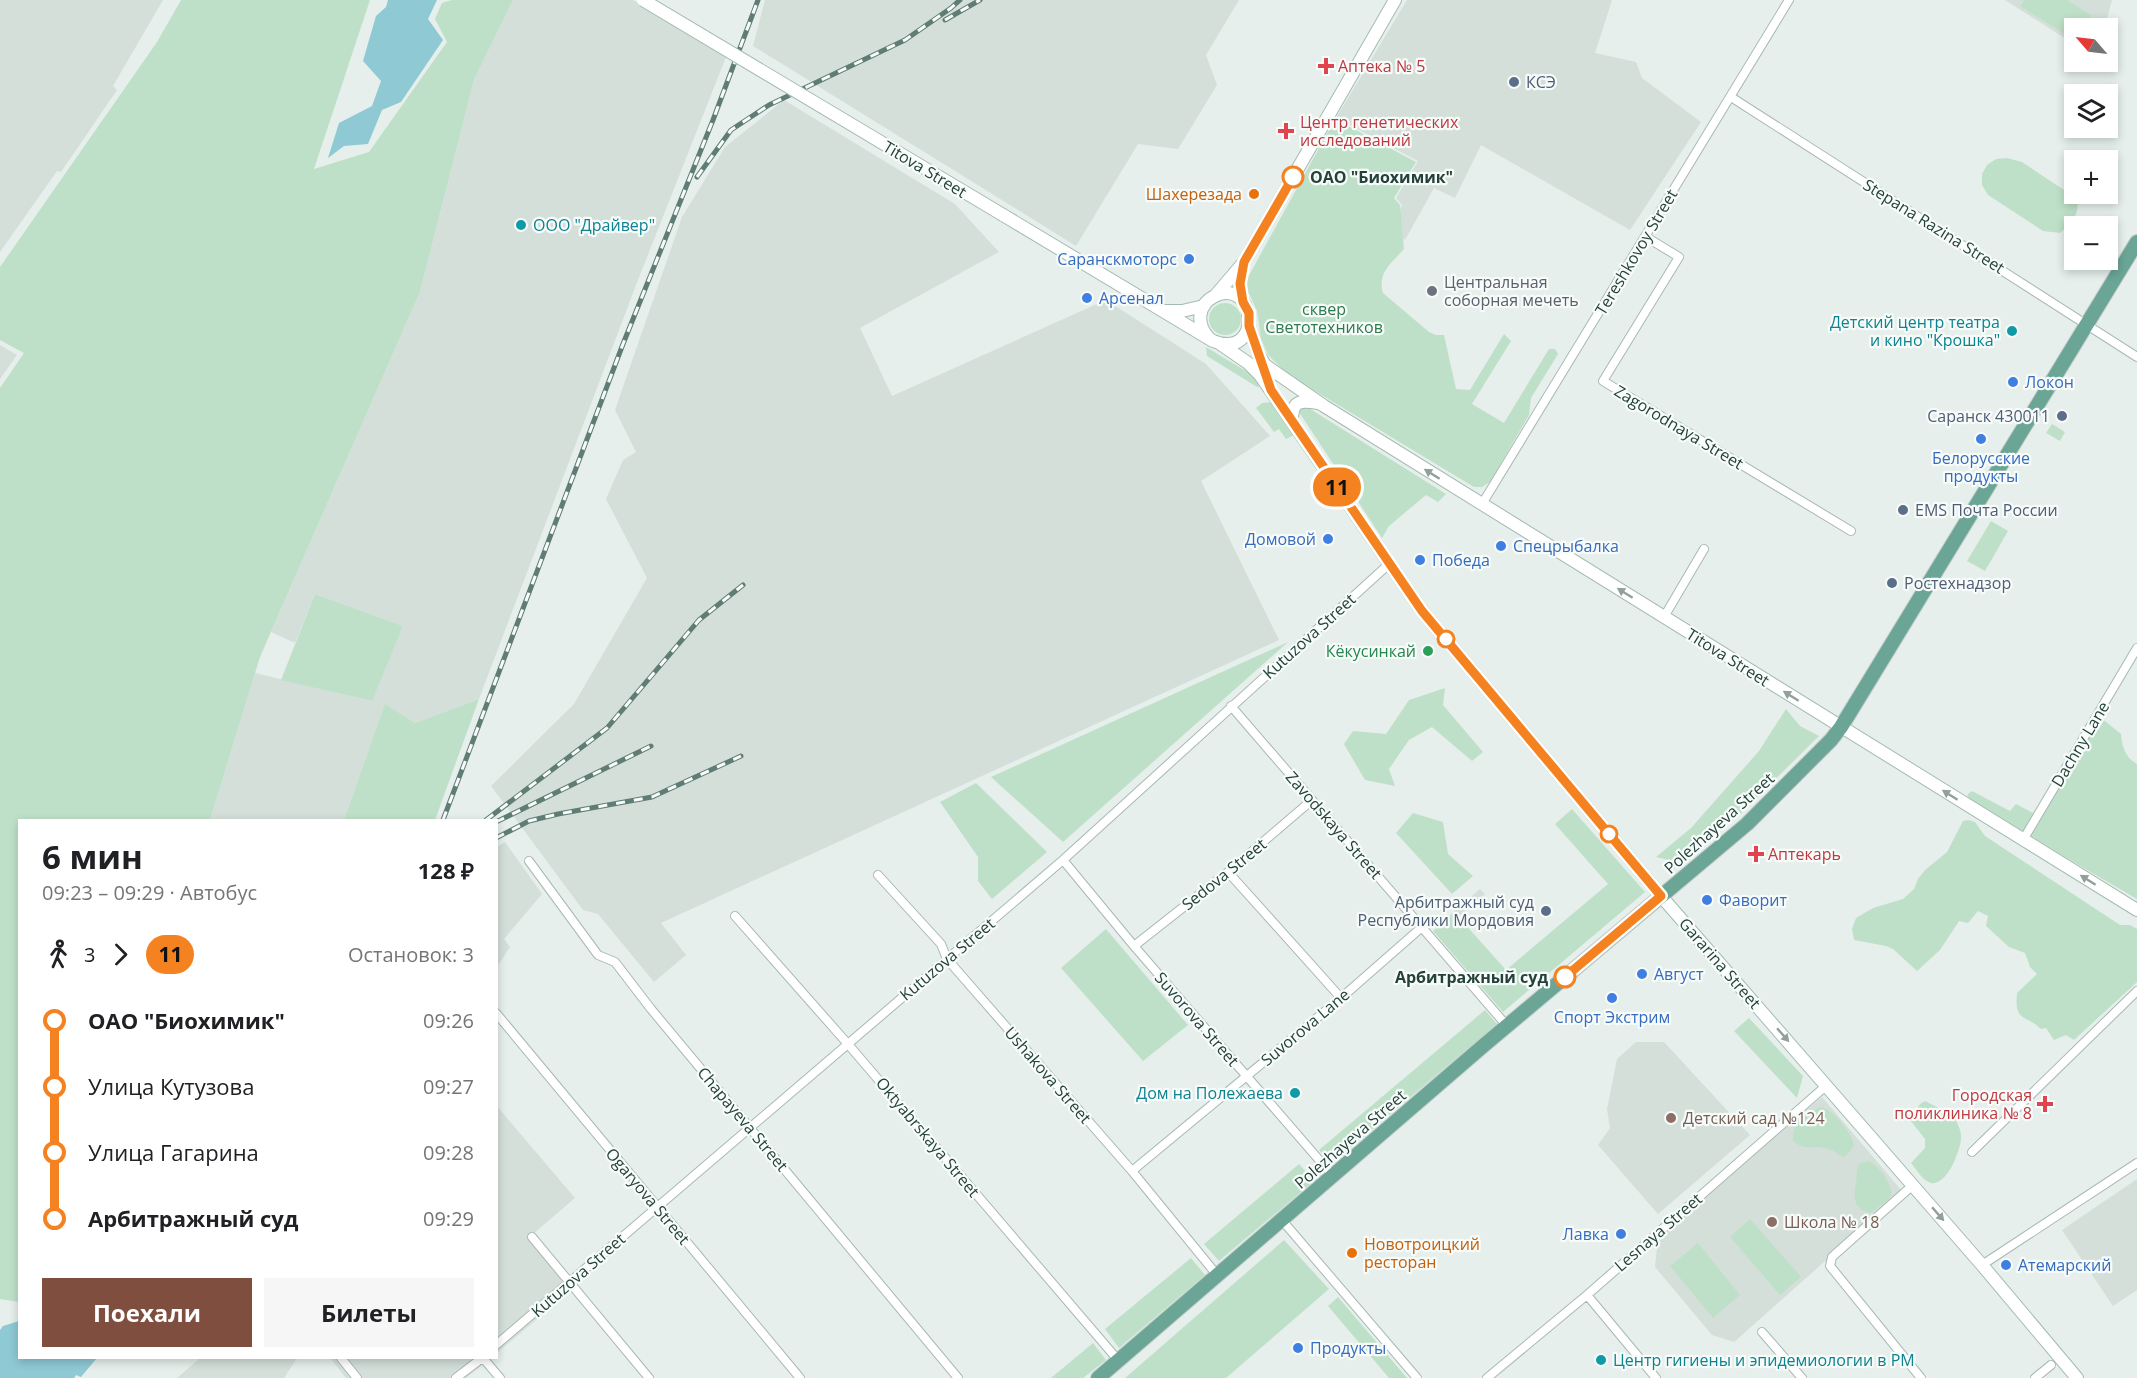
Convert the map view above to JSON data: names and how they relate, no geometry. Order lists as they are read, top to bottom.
{
  "streets": {
    "main road": ["Titova Street", "Polezhayeva Street", "Gararina Street"],
    "street": [
      "Stepana Razina Street",
      "Tereshkovoy Street",
      "Zagorodnaya Street",
      "Kutuzova Street",
      "Dachny Lane",
      "Zavodskaya Street",
      "Sedova Street",
      "Suvorova Street",
      "Suvorova Lane",
      "Ushakova Street",
      "Chapayeva Street",
      "Oktyabrskaya Street",
      "Ogaryova Street",
      "Lesnaya Street"
    ]
  },
  "crossings": [
    ["Titova Street", "Tereshkovoy Street"],
    ["Titova Street", "Dachny Lane"],
    ["Titova Street", "Polezhayeva Street"],
    ["Titova Street", "Gararina Street"],
    ["Stepana Razina Street", "Tereshkovoy Street"],
    ["Stepana Razina Street", "Polezhayeva Street"],
    ["Tereshkovoy Street", "Zagorodnaya Street"],
    ["Kutuzova Street", "Zavodskaya Street"],
    ["Kutuzova Street", "Gararina Street"],
    ["Kutuzova Street", "Suvorova Street"],
    ["Kutuzova Street", "Ushakova Street"],
    ["Kutuzova Street", "Chapayeva Street"],
    ["Kutuzova Street", "Oktyabrskaya Street"],
    ["Kutuzova Street", "Ogaryova Street"],
    ["Polezhayeva Street", "Zavodskaya Street"],
    ["Polezhayeva Street", "Gararina Street"],
    ["Polezhayeva Street", "Suvorova Street"],
    ["Polezhayeva Street", "Ushakova Street"],
    ["Polezhayeva Street", "Oktyabrskaya Street"],
    ["Zavodskaya Street", "Sedova Street"],
    ["Zavodskaya Street", "Suvorova Lane"],
    ["Sedova Street", "Suvorova Street"],
    ["Gararina Street", "Lesnaya Street"],
    ["Suvorova Street", "Suvorova Lane"],
    ["Suvorova Lane", "Ushakova Street"]
  ],
  "one_way": ["Titova Street"],
  "parks": ["сквер Светотехников"],
  "places": {
    "health": [
      "Аптека № 5",
      "Центр генетических исследований",
      "Аптекарь",
      "Городская поликлиника № 8"
    ],
    "other": [
      "КСЭ",
      "ОАО \"Биохимик\"",
      "Шахерезада",
      "ООО \"Драйвер\"",
      "Саранскмоторс",
      "Центральная соборная мечеть",
      "Арсенал",
      "Детский центр театра и кино \"Крошка\"",
      "Локон",
      "Саранск 430011",
      "Белорусские продукты",
      "EMS Почта России",
      "Домовой",
      "Спецрыбалка",
      "Победа",
      "Ростехнадзор",
      "Кёкусинкай",
      "Фаворит",
      "Арбитражный суд Республики Мордовия",
      "Август",
      "Арбитражный суд",
      "Спорт Экстрим",
      "Дом на Полежаева",
      "Детский сад №124",
      "Школа № 18",
      "Лавка",
      "Новотроицкий ресторан",
      "Атемарский",
      "Продукты",
      "Центр гигиены и эпидемиологии в РМ"
    ]
  },
  "lines": ["bus line 11"],
  "north": "top left",
  "page": {
    "on_map": "11",
    "map_buttons": ["+", "−"],
    "heading": ["6 мин", "09:23 – 09:29 · Автобус", "128 ₽"],
    "legs": ["3", "11", "Остановок: 3"],
    "list": [
      {
        "name": "ОАО \"Биохимик\"",
        "value": "09:26"
      },
      {
        "name": "Улица Кутузова",
        "value": "09:27"
      },
      {
        "name": "Улица Гагарина",
        "value": "09:28"
      },
      {
        "name": "Арбитражный суд",
        "value": "09:29"
      }
    ],
    "buttons": ["Поехали", "Билеты"]
  }
}
